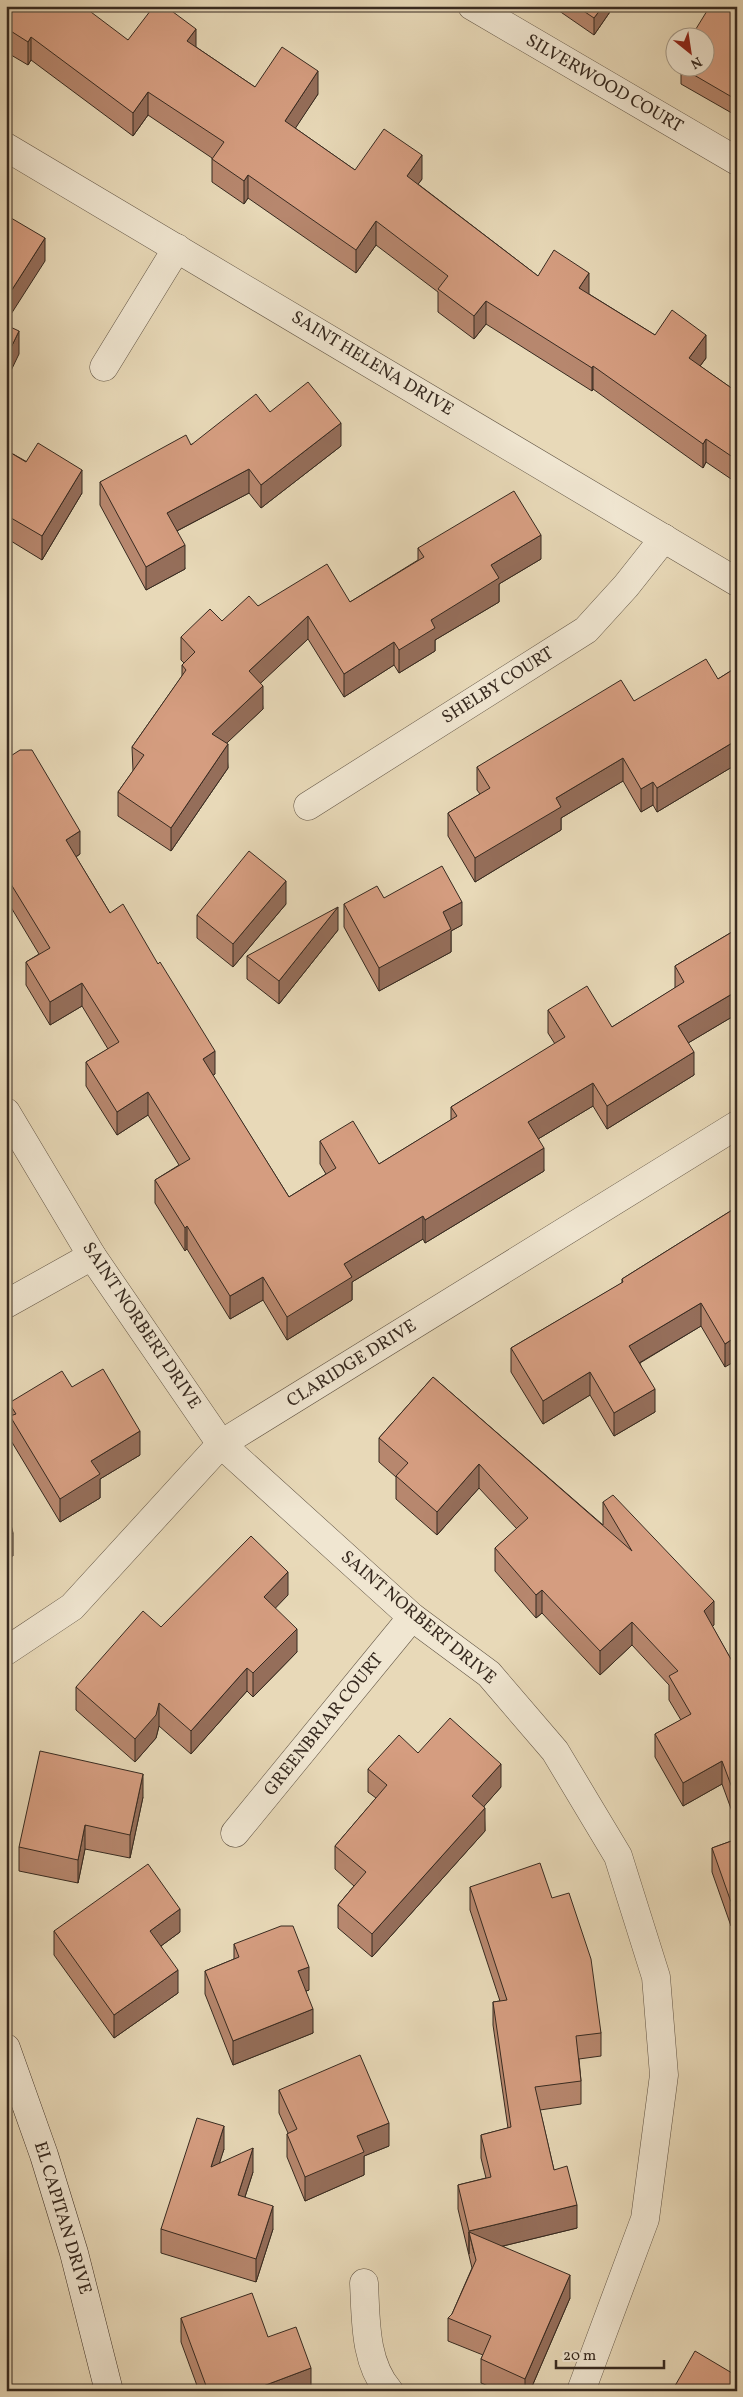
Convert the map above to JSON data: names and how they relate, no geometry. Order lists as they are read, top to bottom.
{
  "streets": {
    "street": [
      "SILVERWOOD COURT",
      "SAINT HELENA DRIVE",
      "SHELBY COURT",
      "SAINT NORBERT DRIVE",
      "CLARIDGE DRIVE",
      "GREENBRIAR COURT",
      "EL CAPITAN DRIVE"
    ]
  },
  "crossings": [
    ["SAINT HELENA DRIVE", "SHELBY COURT"],
    ["SAINT NORBERT DRIVE", "CLARIDGE DRIVE"],
    ["SAINT NORBERT DRIVE", "GREENBRIAR COURT"]
  ],
  "scale_bar": "20 m",
  "north": "bottom right"
}
